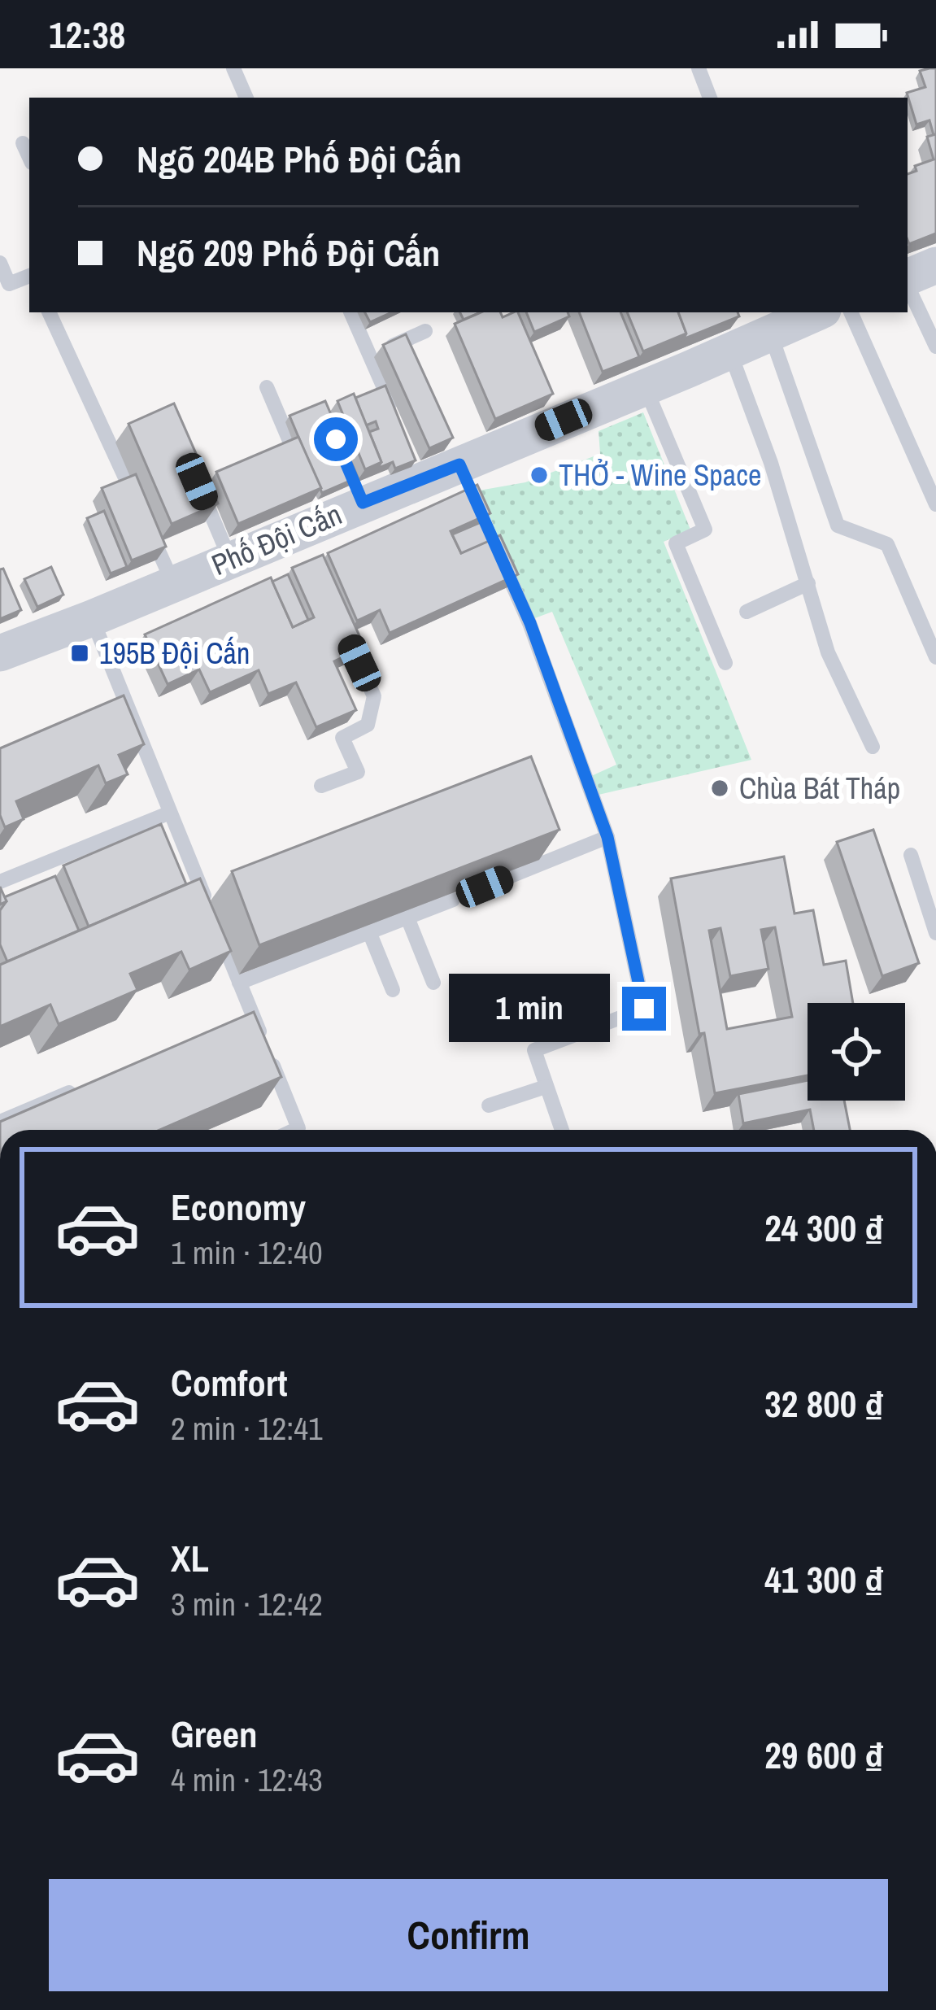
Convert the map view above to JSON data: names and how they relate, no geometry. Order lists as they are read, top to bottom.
{
  "streets": {
    "street": ["Phố Đội Cấn"]
  },
  "places": {
    "other": ["THỞ - Wine Space", "Chùa Bát Tháp"],
    "transit": ["195B Đội Cấn"]
  },
  "page": {
    "status": "12:38",
    "banner": ["Ngõ 204B Phố Đội Cấn", "Ngõ 209 Phố Đội Cấn"],
    "bubble": "1 min",
    "list": [
      {
        "name": "Economy",
        "note": "1 min · 12:40",
        "value": "24 300 ₫"
      },
      {
        "name": "Comfort",
        "note": "2 min · 12:41",
        "value": "32 800 ₫"
      },
      {
        "name": "XL",
        "note": "3 min · 12:42",
        "value": "41 300 ₫"
      },
      {
        "name": "Green",
        "note": "4 min · 12:43",
        "value": "29 600 ₫"
      }
    ],
    "buttons": "Confirm"
  }
}
